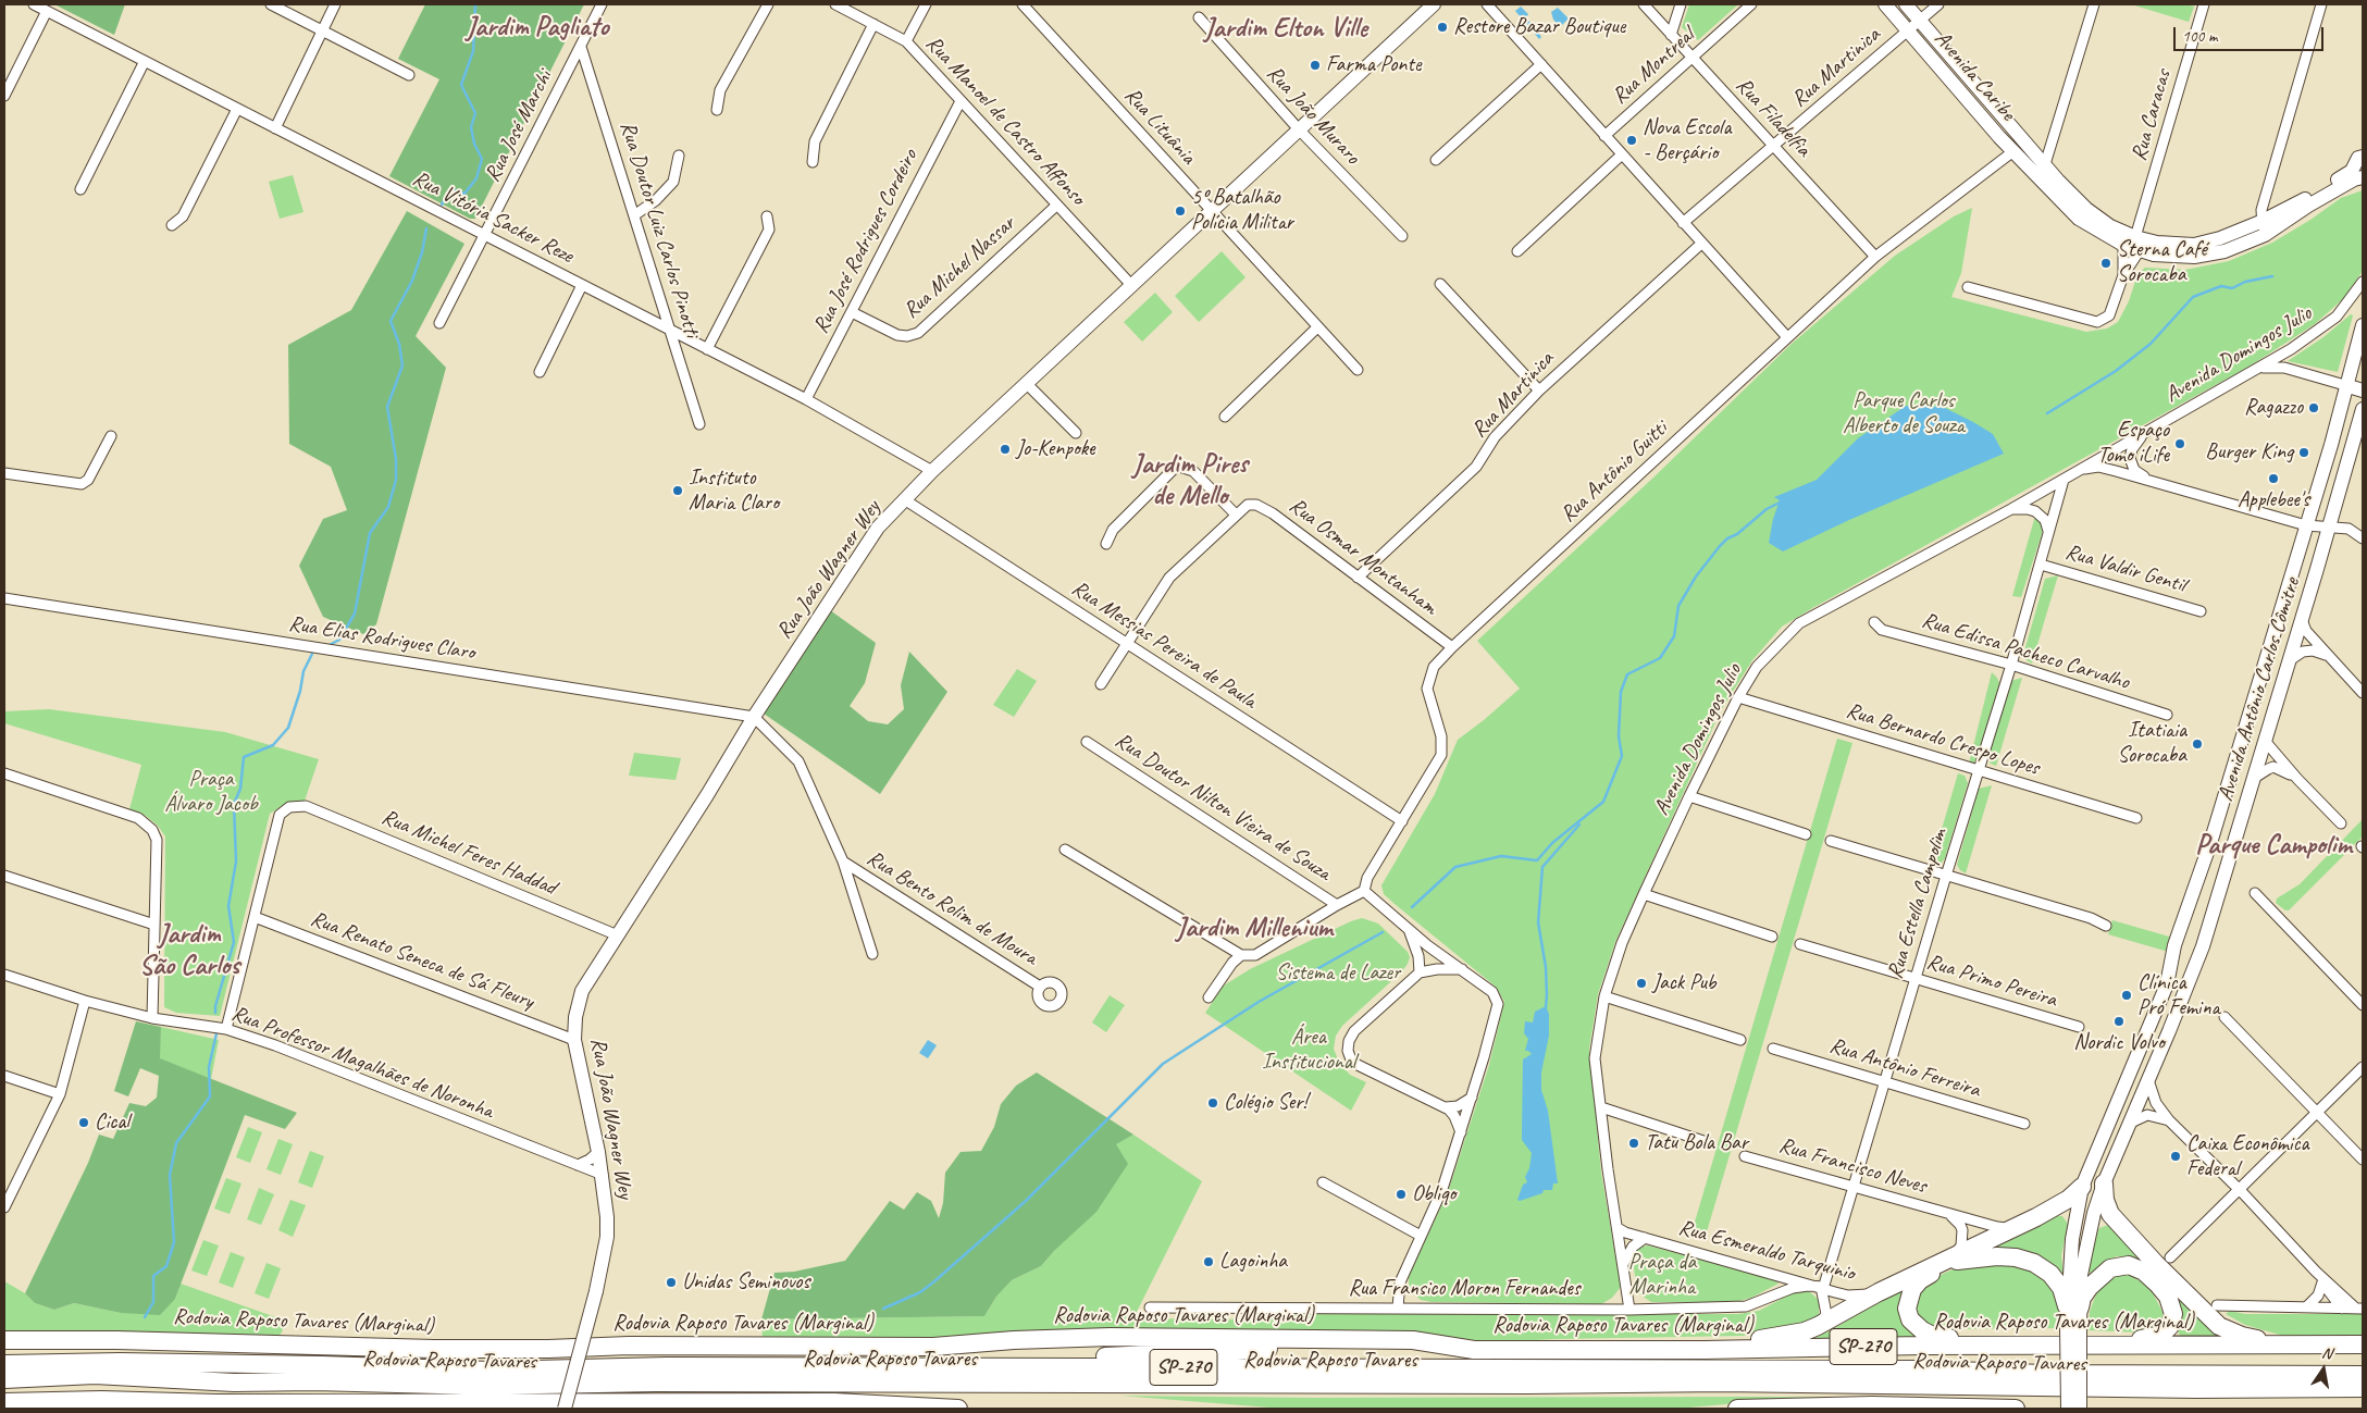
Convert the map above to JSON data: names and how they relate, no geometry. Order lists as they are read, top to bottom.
{
  "streets": {
    "highway": ["Rodovia Raposo Tavares (Marginal)", "SP-270", "Rodovia Raposo Tavares"],
    "main road": ["Avenida Caribe", "Rua João Wagner Wey", "Avenida Antônio Carlos Cômitre"],
    "street": [
      "Rua Montreal",
      "Rua Martinica",
      "Rua João Muraro",
      "Rua Caracas",
      "Rua Filadelfia",
      "Rua Manoel de Castro Affonso",
      "Rua José Marchi",
      "Rua Lituânia",
      "Rua Vitória Sacker Reze",
      "Rua Doutor Luiz Carlos Pinotti",
      "Rua José Rodrigues Cordeiro",
      "Rua Michel Nassar",
      "Avenida Domingos Julio",
      "Rua Antônio Guitti",
      "Rua Osmar Montanham",
      "Rua Valdir Gentil",
      "Rua Elias Rodrigues Claro",
      "Rua Messias Pereira de Paula",
      "Rua Edissa Pacheco Carvalho",
      "Rua Bernardo Crespo Lopes",
      "Rua Doutor Nilton Vieira de Souza",
      "Rua Michel Feres Haddad",
      "Rua Estella Campolim",
      "Rua Bento Rolim de Moura",
      "Rua Renato Seneca de Sá Fleury",
      "Rua Primo Pereira",
      "Rua Professor Magalhães de Noronha",
      "Rua Antônio Ferreira",
      "Rua Francisco Neves",
      "Rua Esmeraldo Tarquinio",
      "Rua Fransico Moron Fernandes"
    ]
  },
  "crossings": [
    ["Rua Montreal", "Rua Filadelfia"],
    ["Rua Martinica", "Avenida Caribe"],
    ["Rua Martinica", "Rua Filadelfia"],
    ["Rua Martinica", "Rua Osmar Montanham"],
    ["Avenida Caribe", "Rua Caracas"],
    ["Avenida Caribe", "Rua Antônio Guitti"],
    ["Rua João Muraro", "Rua João Wagner Wey"],
    ["Rua Filadelfia", "Rua Antônio Guitti"],
    ["Rua Manoel de Castro Affonso", "Rua José Rodrigues Cordeiro"],
    ["Rua Manoel de Castro Affonso", "Rua Michel Nassar"],
    ["Rua Manoel de Castro Affonso", "Rua João Wagner Wey"],
    ["Rua José Marchi", "Rua Vitória Sacker Reze"],
    ["Rua José Marchi", "Rua Doutor Luiz Carlos Pinotti"],
    ["Rua Lituânia", "Rua João Wagner Wey"],
    ["Rua Vitória Sacker Reze", "Rua Doutor Luiz Carlos Pinotti"],
    ["Rua Vitória Sacker Reze", "Rua José Rodrigues Cordeiro"],
    ["Rua Vitória Sacker Reze", "Rua João Wagner Wey"],
    ["Rua José Rodrigues Cordeiro", "Rua Michel Nassar"],
    ["Avenida Domingos Julio", "Rua Bernardo Crespo Lopes"],
    ["Avenida Domingos Julio", "Rua Estella Campolim"],
    ["Avenida Domingos Julio", "Rua Esmeraldo Tarquinio"],
    ["Avenida Domingos Julio", "Rua Fransico Moron Fernandes"],
    ["Rua Antônio Guitti", "Rua Osmar Montanham"],
    ["Rua Antônio Guitti", "Rua Messias Pereira de Paula"],
    ["Rua Valdir Gentil", "Rua Estella Campolim"],
    ["Rua João Wagner Wey", "Rua Elias Rodrigues Claro"],
    ["Rua João Wagner Wey", "Rua Messias Pereira de Paula"],
    ["Rua João Wagner Wey", "Rua Michel Feres Haddad"],
    ["Rua João Wagner Wey", "Rua Renato Seneca de Sá Fleury"],
    ["Rua João Wagner Wey", "Rua Professor Magalhães de Noronha"],
    ["Rua Edissa Pacheco Carvalho", "Rua Estella Campolim"],
    ["Rua Bernardo Crespo Lopes", "Rua Estella Campolim"],
    ["Rua Michel Feres Haddad", "Rua Renato Seneca de Sá Fleury"],
    ["Rua Estella Campolim", "Rua Primo Pereira"],
    ["Rua Estella Campolim", "Rua Antônio Ferreira"],
    ["Rua Estella Campolim", "Rua Francisco Neves"],
    ["Rua Estella Campolim", "Rua Esmeraldo Tarquinio"],
    ["Rua Estella Campolim", "Rua Fransico Moron Fernandes"],
    ["Rua Esmeraldo Tarquinio", "Rua Fransico Moron Fernandes"],
    ["Rodovia Raposo Tavares (Marginal)", "SP-270"]
  ],
  "districts": [
    "Jardim Pagliato",
    "Jardim Elton Ville",
    "Jardim Pires de Mello",
    "Parque Campolim",
    "Jardim Millenium",
    "Jardim São Carlos"
  ],
  "parks": [
    "Parque Carlos Alberto de Souza",
    "Praça Álvaro Jacob",
    "Sistema de Lazer",
    "Área Institucional",
    "Praça da Marinha"
  ],
  "places": [
    "Restore Bazar Boutique",
    "Farma Ponte",
    "Nova Escola - Berçário",
    "5º Batalhão Polícia Militar",
    "Sterna Café Sorocaba",
    "Ragazzo",
    "Espaço Tomo iLife",
    "Jo-Kenpoke",
    "Burger King",
    "Applebee's",
    "Instituto Maria Claro",
    "Itatiaia Sorocaba",
    "Jack Pub",
    "Clínica Pró Femina",
    "Nordic Volvo",
    "Colégio Ser!",
    "Cical",
    "Tatu Bola Bar",
    "Caixa Econômica Federal",
    "Obliqo",
    "Lagoinha",
    "Unidas Seminovos"
  ],
  "scale_bar": "100 m",
  "north": "top"
}
